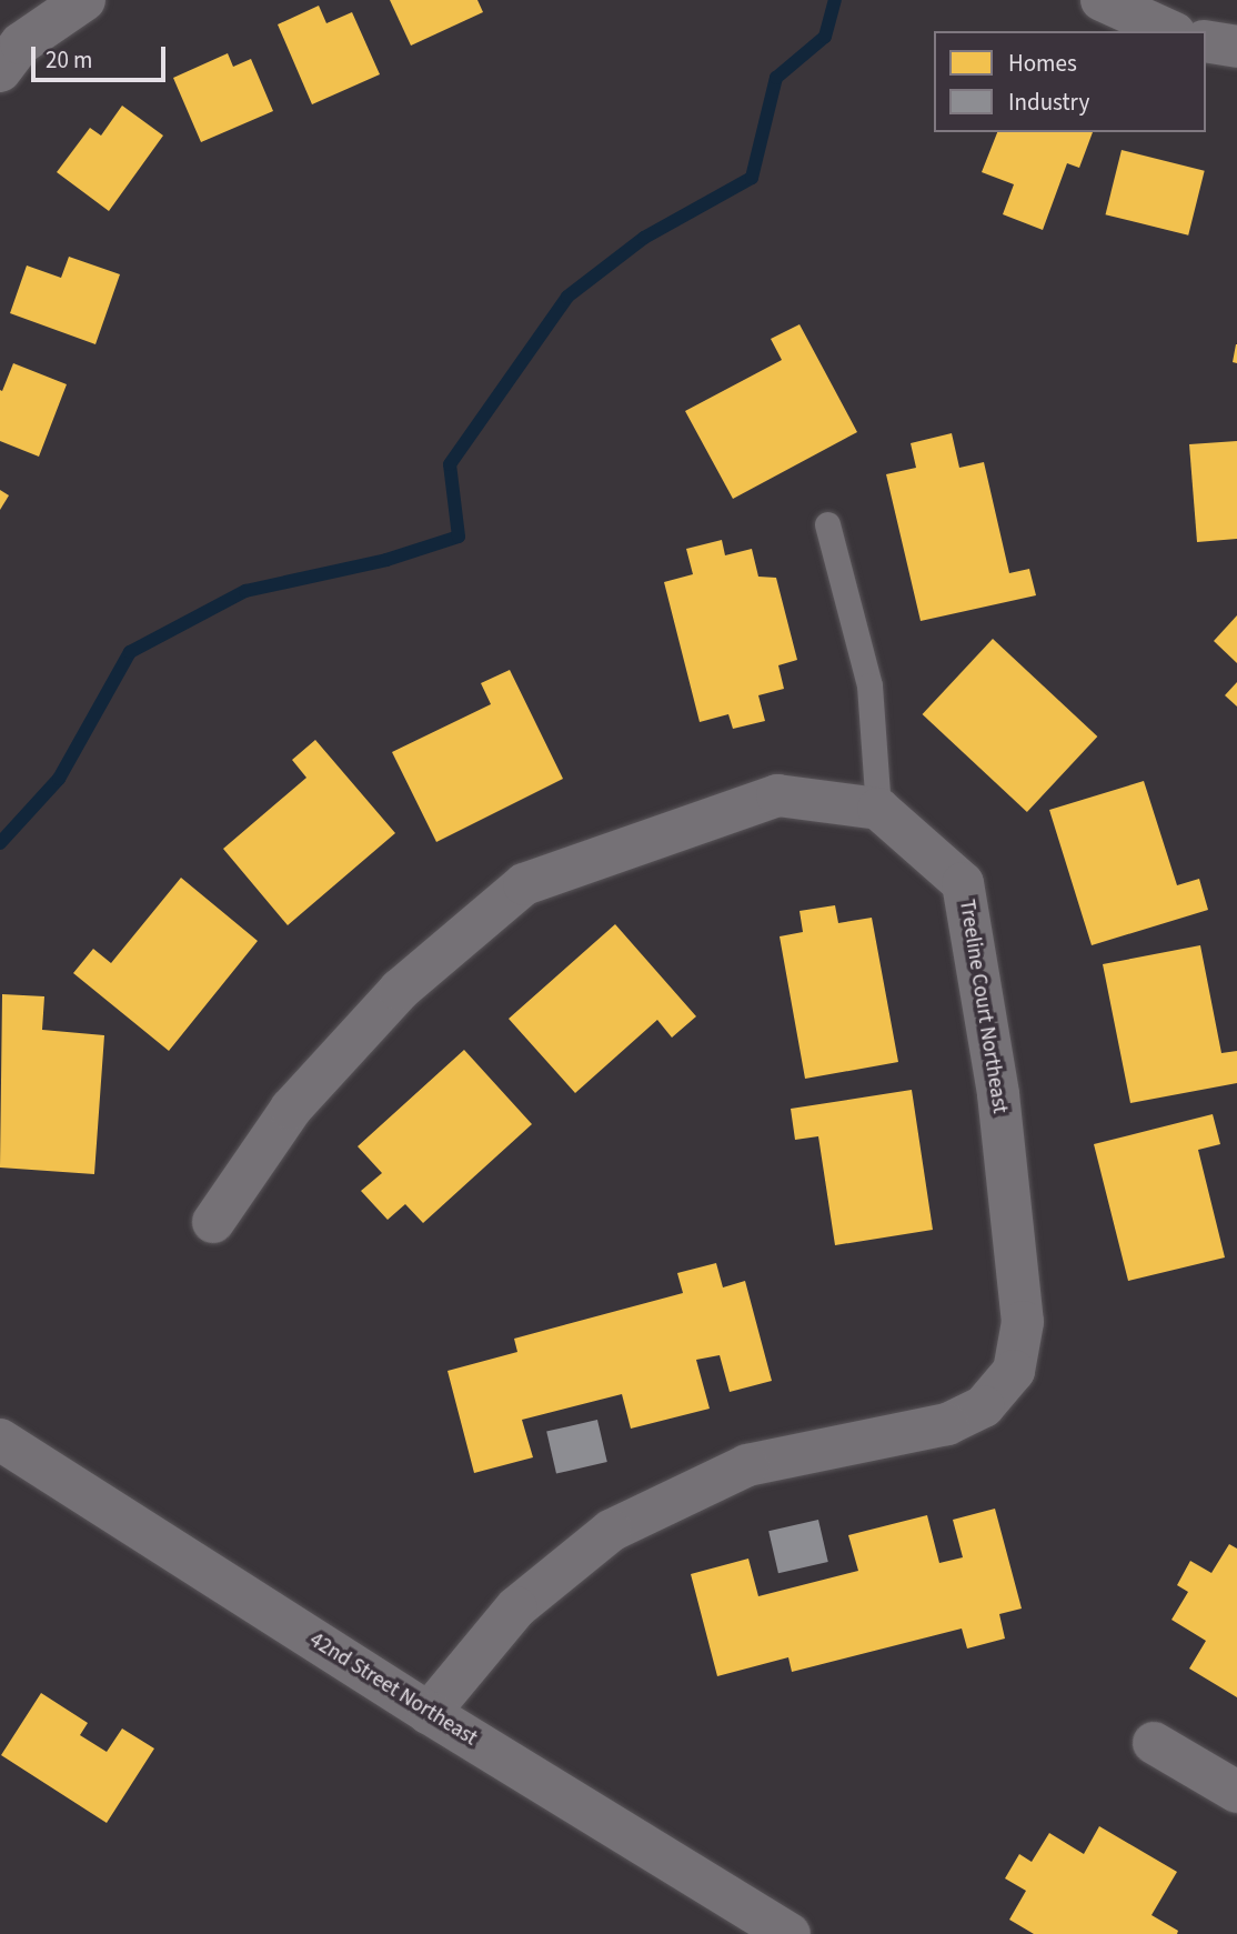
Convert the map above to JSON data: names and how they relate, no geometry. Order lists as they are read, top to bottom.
{
  "streets": {
    "street": ["Treeline Court Northeast", "42nd Street Northeast"]
  },
  "crossings": [
    ["Treeline Court Northeast", "42nd Street Northeast"]
  ],
  "legend": ["Homes", "Industry"],
  "scale_bar": "20 m"
}
